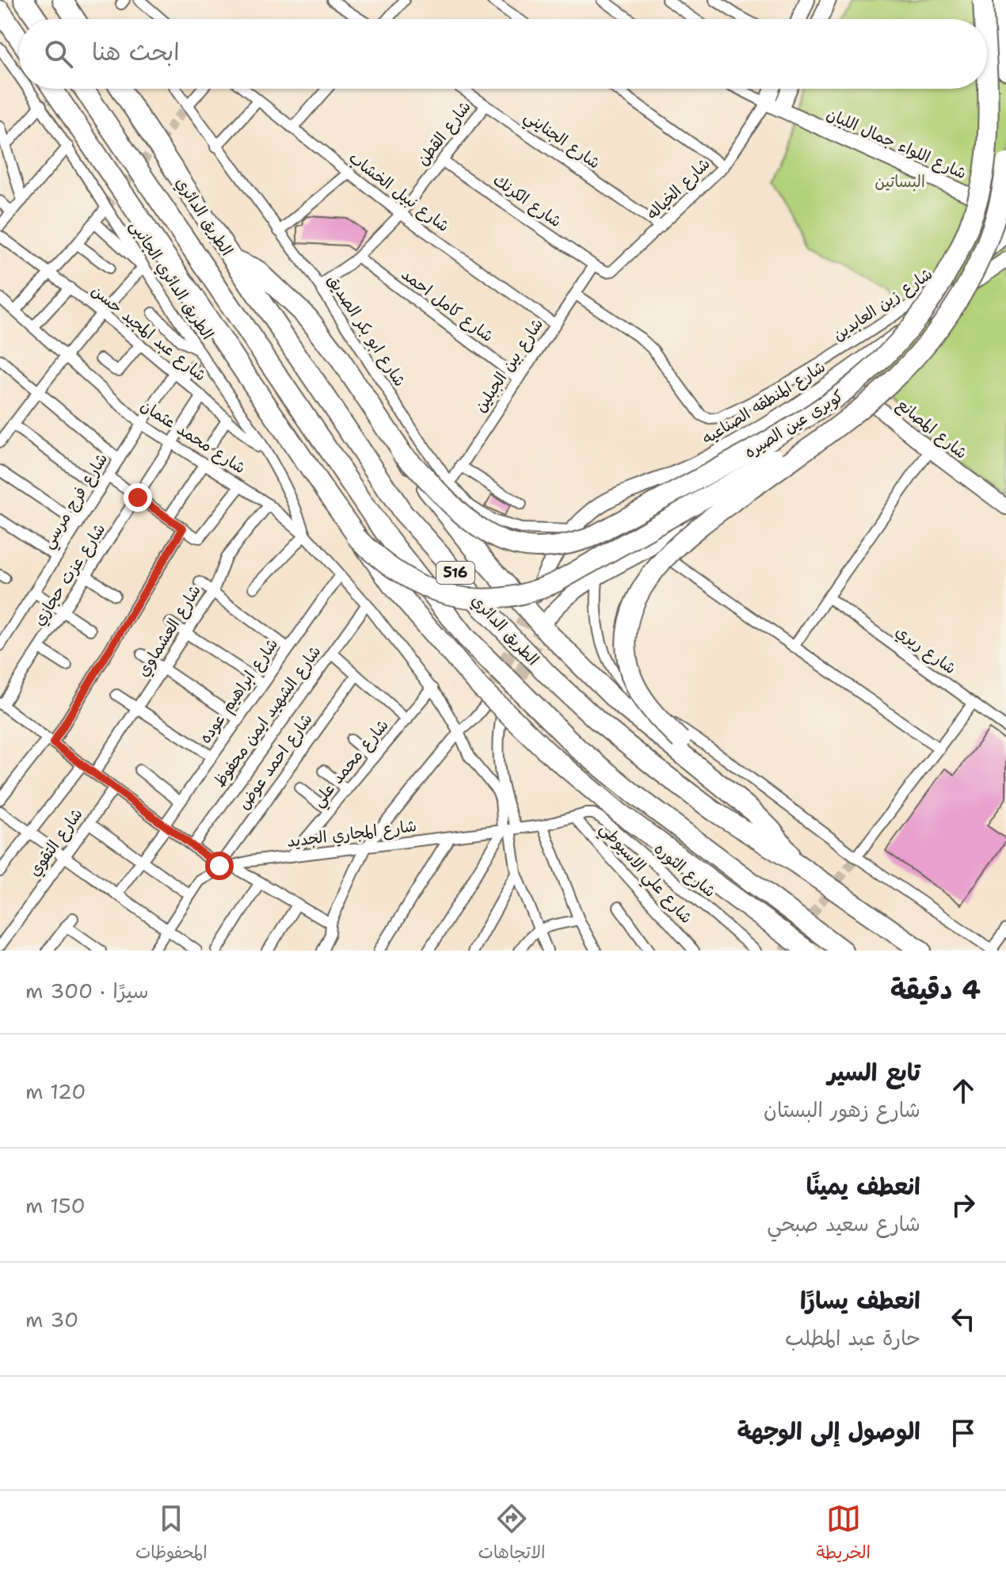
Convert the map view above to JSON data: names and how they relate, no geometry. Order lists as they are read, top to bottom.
{
  "streets": {
    "highway": ["الطريق الدائري", "كوبرى عين الصيره", "516"],
    "street": [
      "شارع القطن",
      "شارع الجنايني",
      "شارع اللواء جمال اللبان",
      "شارع الخياله",
      "شارع نبيل الخشاب",
      "شارع الكرنك",
      "الطريق الدائري الجانبى",
      "شارع زين العابدين",
      "شارع كامل احمد",
      "شارع ابو بكر الصديق",
      "شارع عبد المجيد حسن",
      "شارع بين الجبلين",
      "شارع المنطقه الصناعيه",
      "شارع المصانع",
      "شارع محمد عثمان",
      "شارع فرج مرسي",
      "شارع عزت حجازي",
      "شارع العشماوي",
      "شارع ريري",
      "شارع ابراهيم عوده",
      "شارع الشهيد ايمن محفوظ",
      "شارع احمد عوض",
      "شارع محمد علي",
      "شارع المجاري الجديد",
      "شارع التقوي",
      "شارع الثوره",
      "شارع علي الاسيوطي"
    ]
  },
  "crossings": [
    ["شارع القطن", "شارع الجنايني"],
    ["شارع القطن", "شارع نبيل الخشاب"],
    ["شارع القطن", "شارع الكرنك"],
    ["شارع القطن", "شارع كامل احمد"],
    ["شارع القطن", "شارع ابو بكر الصديق"],
    ["شارع الجنايني", "شارع الخياله"],
    ["شارع اللواء جمال اللبان", "شارع الخياله"],
    ["شارع الخياله", "شارع الكرنك"],
    ["شارع الخياله", "شارع بين الجبلين"],
    ["شارع نبيل الخشاب", "شارع بين الجبلين"],
    ["شارع الكرنك", "شارع بين الجبلين"],
    ["الطريق الدائري الجانبى", "شارع عبد المجيد حسن"],
    ["الطريق الدائري الجانبى", "شارع محمد عثمان"],
    ["شارع زين العابدين", "شارع بين الجبلين"],
    ["شارع كامل احمد", "شارع بين الجبلين"],
    ["شارع ابو بكر الصديق", "شارع بين الجبلين"],
    ["شارع ابو بكر الصديق", "شارع المنطقه الصناعيه"],
    ["شارع عبد المجيد حسن", "شارع فرج مرسي"],
    ["شارع عبد المجيد حسن", "شارع عزت حجازي"],
    ["شارع المنطقه الصناعيه", "شارع المصانع"],
    ["شارع محمد عثمان", "شارع فرج مرسي"],
    ["شارع محمد عثمان", "شارع عزت حجازي"],
    ["شارع محمد عثمان", "شارع العشماوي"],
    ["شارع محمد عثمان", "شارع ابراهيم عوده"],
    ["شارع احمد عوض", "شارع المجاري الجديد"],
    ["شارع محمد علي", "شارع المجاري الجديد"],
    ["شارع المجاري الجديد", "شارع الثوره"],
    ["شارع المجاري الجديد", "شارع علي الاسيوطي"]
  ],
  "parks": ["البساتين"],
  "page": {
    "search": "ابحث هنا",
    "heading": ["4 دقيقة", "سيرًا · 300 m"],
    "list": [
      ["تابع السير", "شارع زهور البستان", "120 m"],
      ["انعطف يمينًا", "شارع سعيد صبحي", "150 m"],
      ["انعطف يسارًا", "حارة عبد المطلب", "30 m"],
      "الوصول إلى الوجهة"
    ],
    "nav": ["الخريطة", "الاتجاهات", "المحفوظات"]
  }
}
